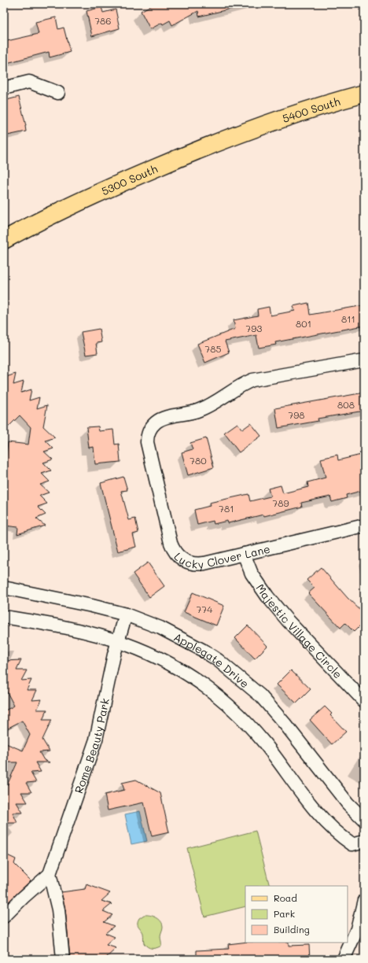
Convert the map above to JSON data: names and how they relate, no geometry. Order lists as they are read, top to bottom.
{
  "streets": {
    "main road": ["5400 South", "5300 South"],
    "street": [
      "Lucky Clover Lane",
      "Majestic Village Circle",
      "Applegate Drive",
      "Rome Beauty Park"
    ]
  },
  "crossings": [
    ["5400 South", "5300 South"],
    ["Lucky Clover Lane", "Majestic Village Circle"],
    ["Applegate Drive", "Rome Beauty Park"]
  ],
  "house_numbers": [
    "786",
    "811",
    "801",
    "793",
    "785",
    "808",
    "798",
    "780",
    "789",
    "781",
    "774"
  ],
  "legend": ["Road", "Park", "Building"]
}
